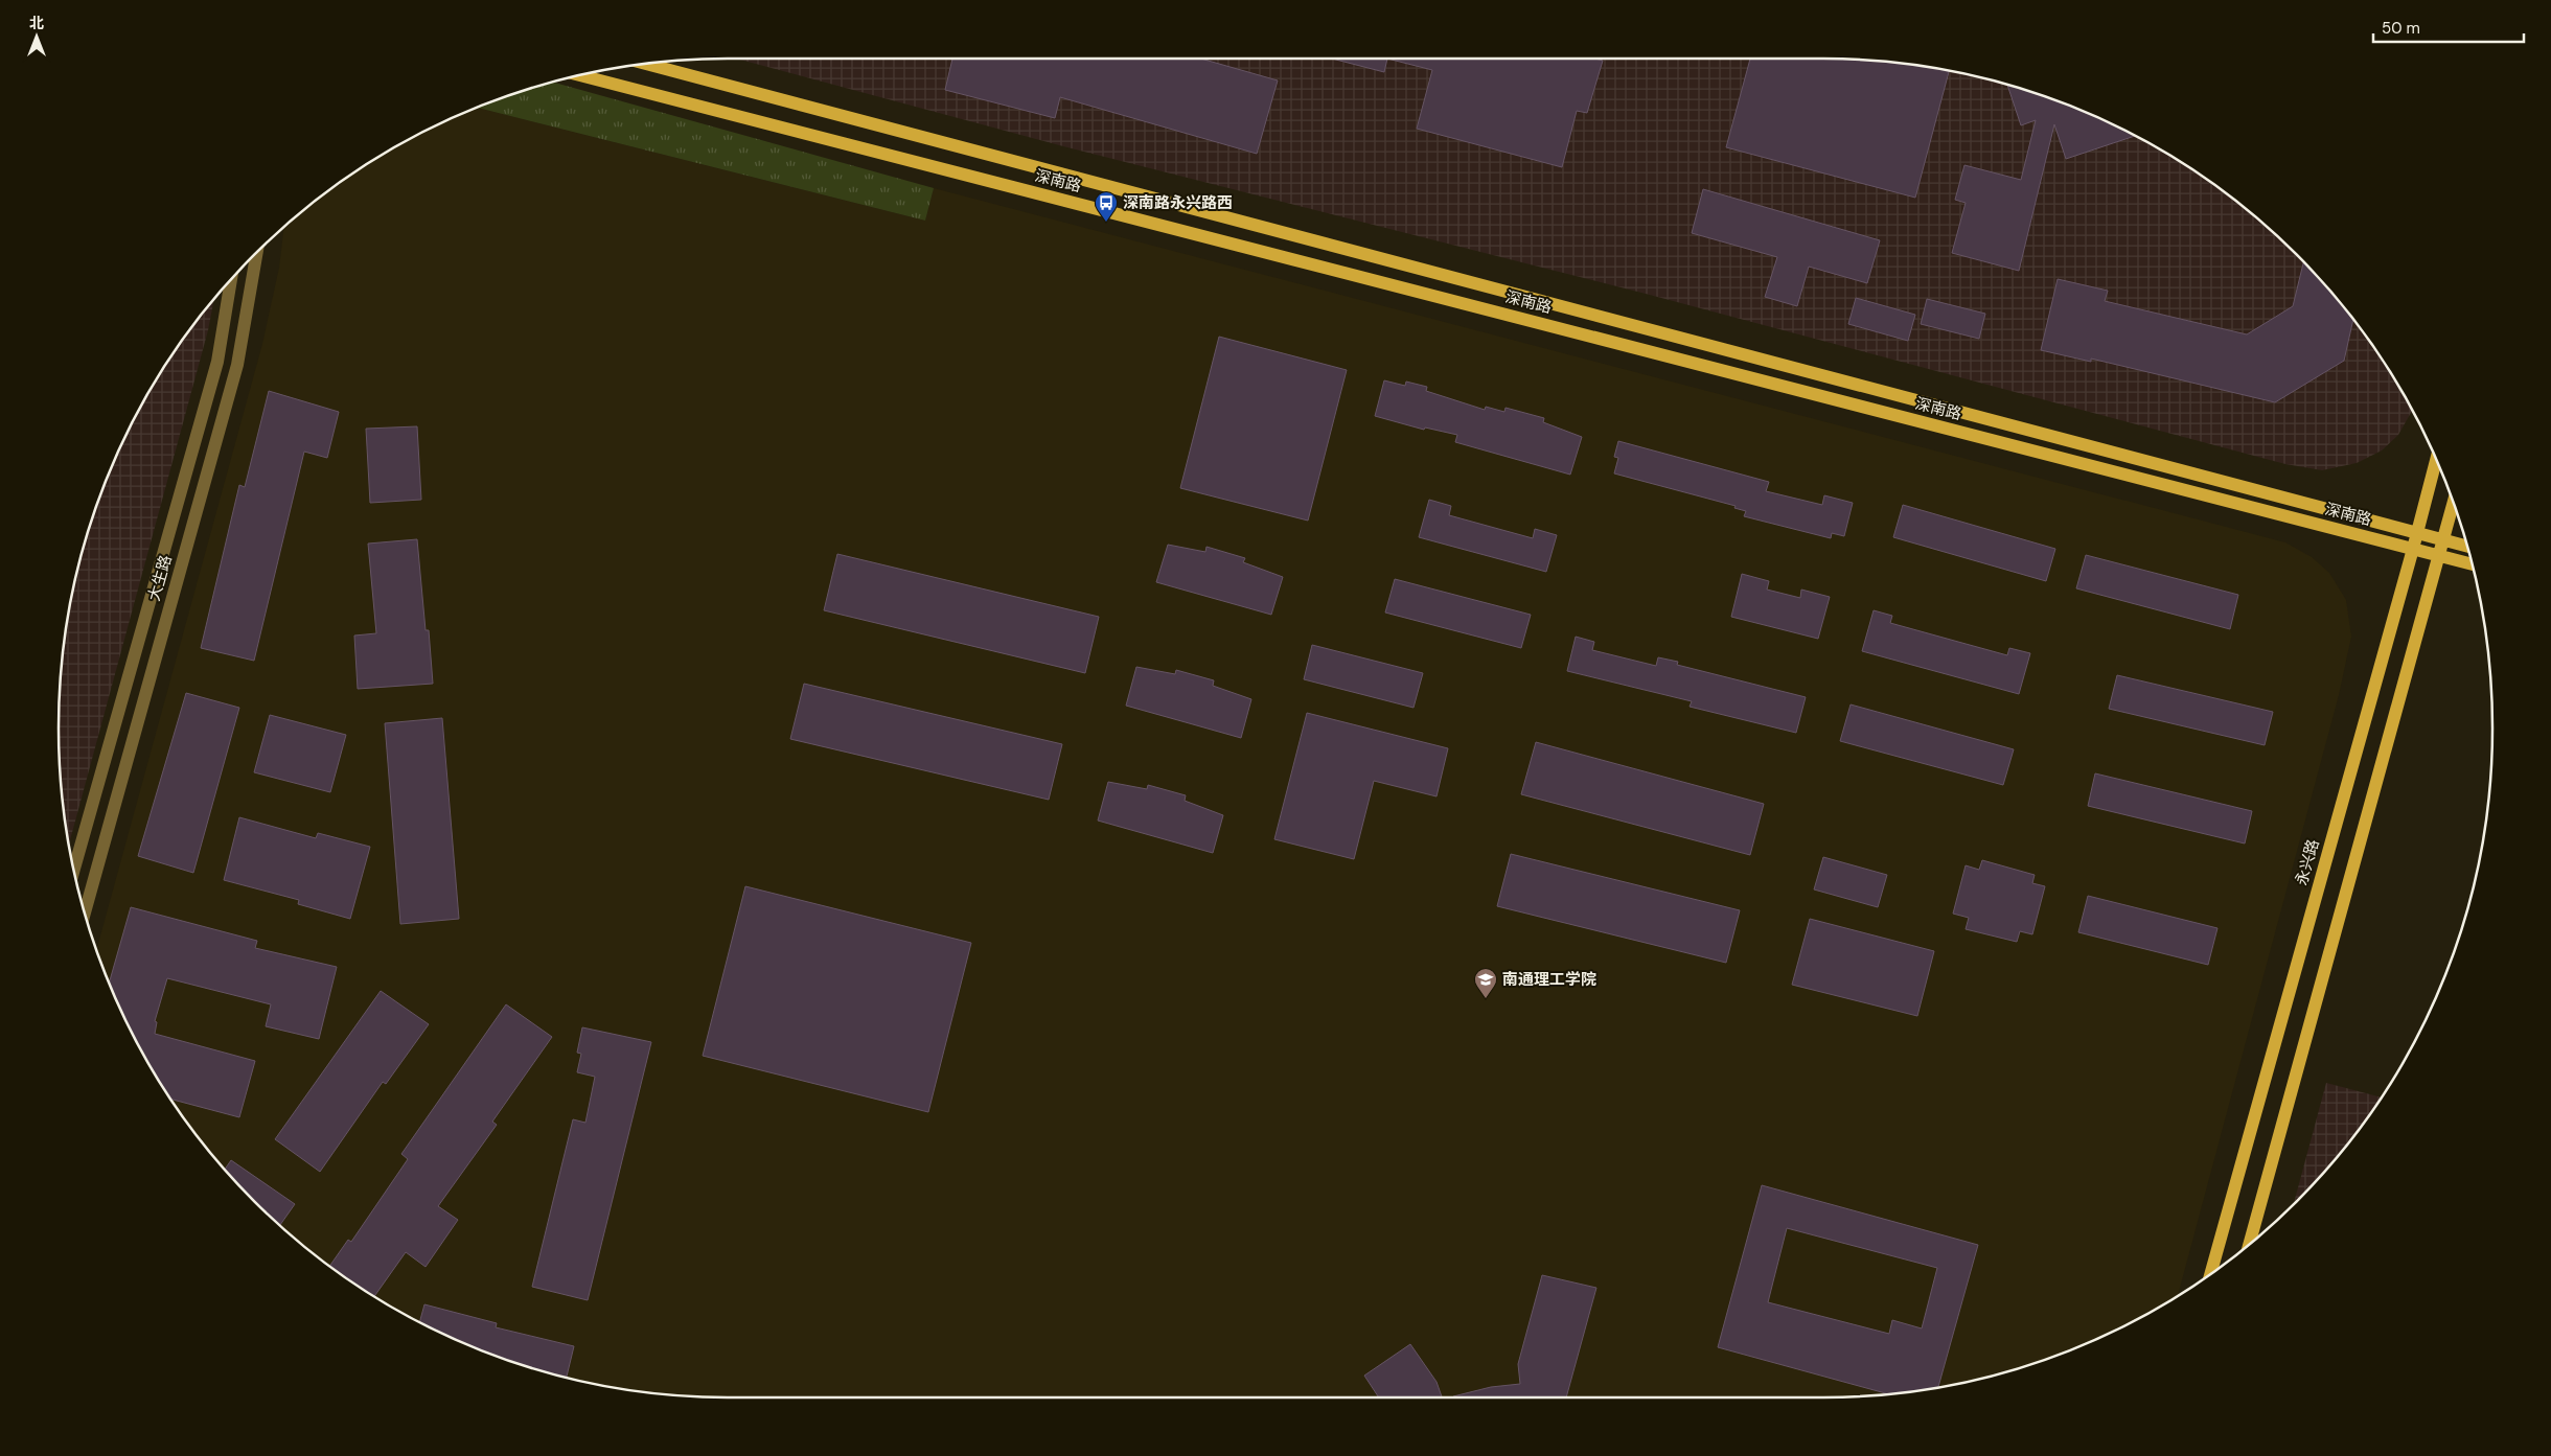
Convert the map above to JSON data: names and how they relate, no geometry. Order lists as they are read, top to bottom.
{
  "streets": {
    "main road": ["深南路", "永兴路"],
    "street": ["大生路"]
  },
  "crossings": [
    ["深南路", "永兴路"]
  ],
  "places": {
    "bus stop": ["深南路永兴路西"],
    "school or university": ["南通理工学院"]
  },
  "scale_bar": "50 m",
  "north": "top"
}
